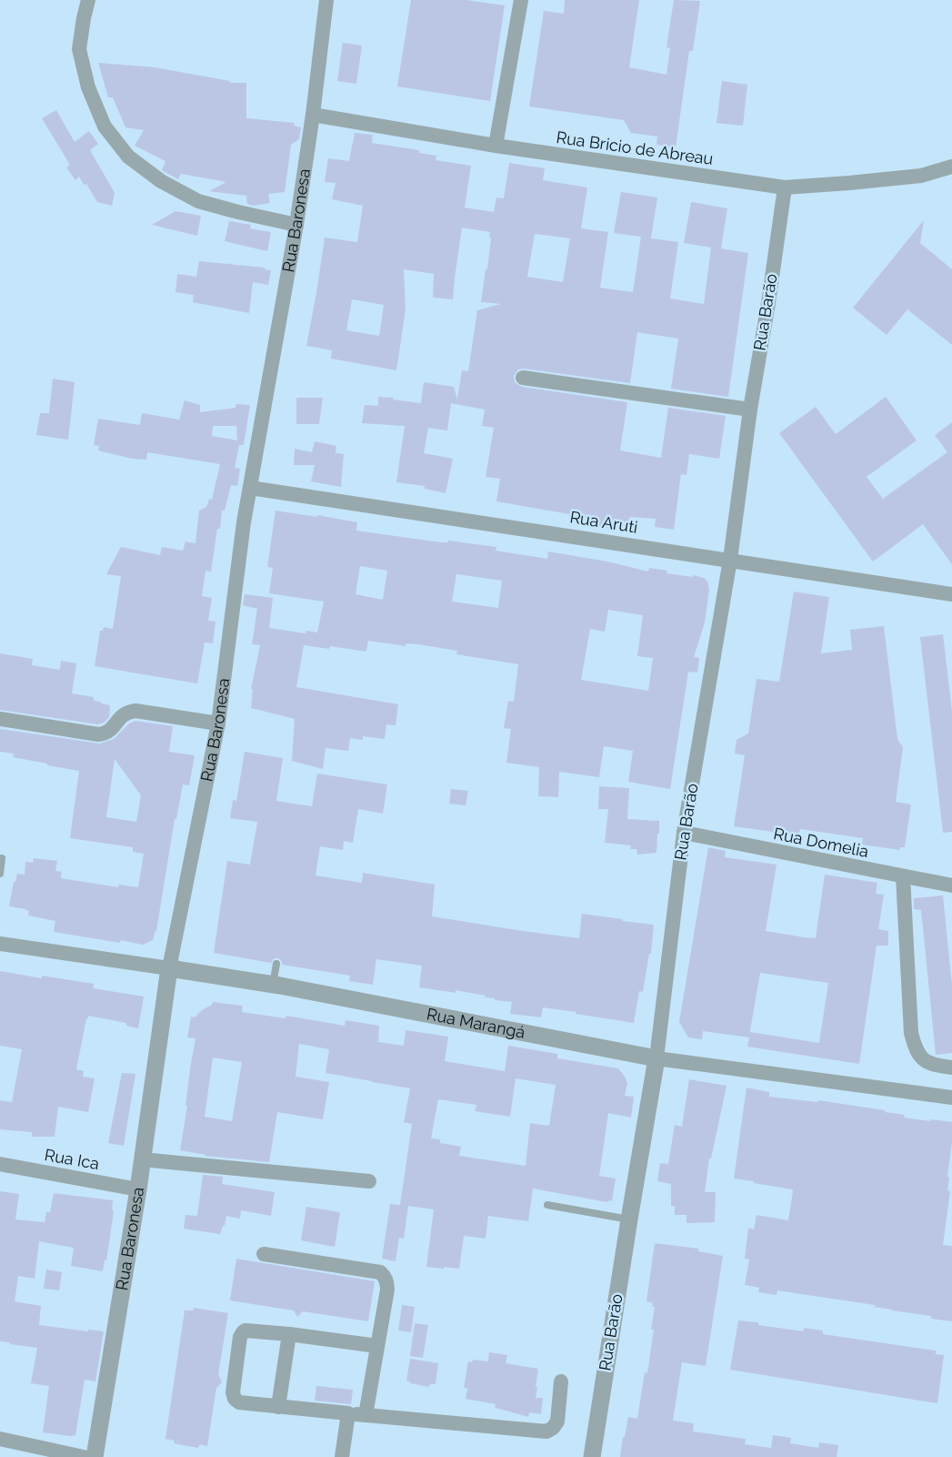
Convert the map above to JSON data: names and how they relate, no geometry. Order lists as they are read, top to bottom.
{
  "streets": {
    "street": [
      "Rua Bricio de Abreau",
      "Rua Baronesa",
      "Rua Barão",
      "Rua Aruti",
      "Rua Domelia",
      "Rua Marangá",
      "Rua Ica"
    ]
  },
  "crossings": [
    ["Rua Bricio de Abreau", "Rua Baronesa"],
    ["Rua Bricio de Abreau", "Rua Barão"],
    ["Rua Baronesa", "Rua Aruti"],
    ["Rua Baronesa", "Rua Marangá"],
    ["Rua Baronesa", "Rua Ica"],
    ["Rua Barão", "Rua Aruti"],
    ["Rua Barão", "Rua Domelia"],
    ["Rua Barão", "Rua Marangá"]
  ]
}
